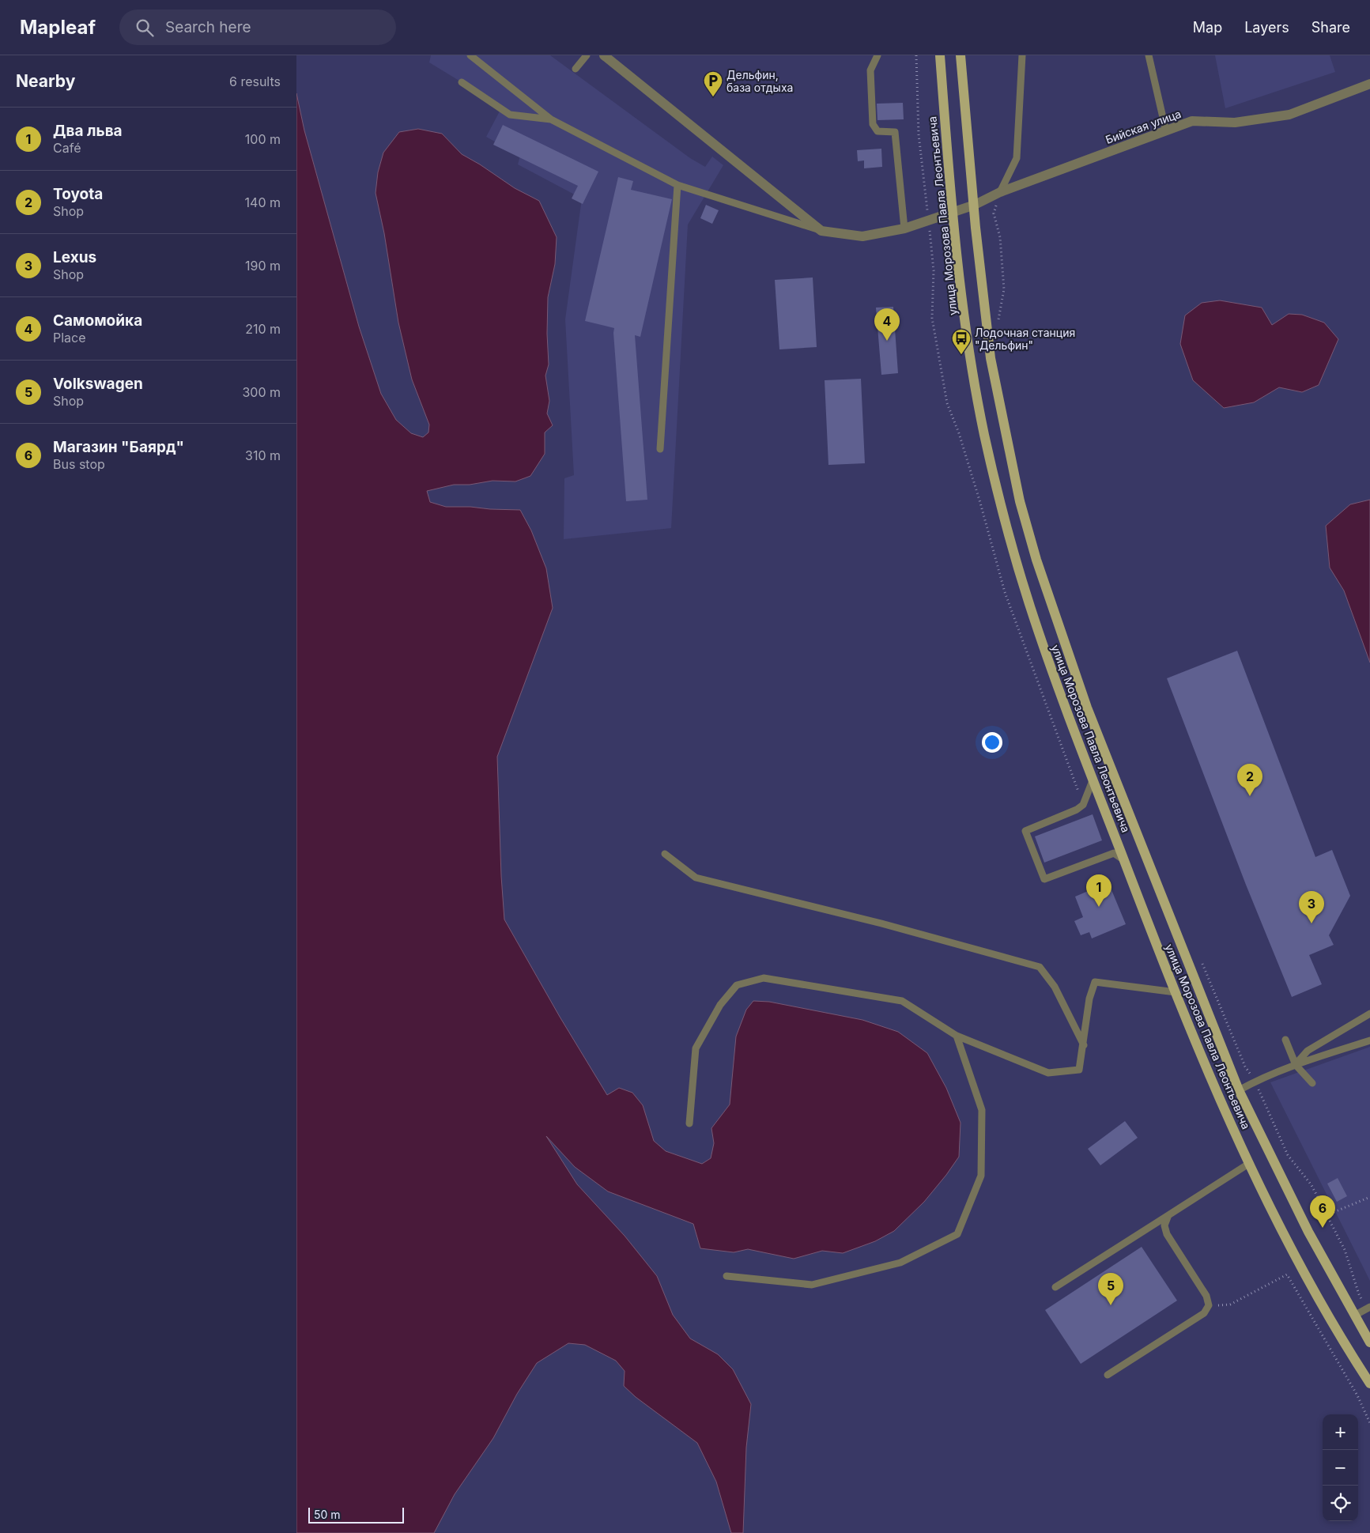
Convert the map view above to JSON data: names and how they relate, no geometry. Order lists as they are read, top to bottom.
{
  "streets": {
    "main road": ["улица Морозова Павла Леонтьевича"],
    "street": ["Бийская улица"]
  },
  "crossings": [
    ["Бийская улица", "улица Морозова Павла Леонтьевича"]
  ],
  "places": {
    "parking": ["Дельфин, база отдыха"],
    "bus stop": ["Лодочная станция \"Дельфин\""]
  },
  "scale_bar": "50 m",
  "page": {
    "header": "Mapleaf",
    "search": "Search here",
    "nav": ["Map", "Layers", "Share"],
    "heading": ["Nearby", "6 results"],
    "list": [
      {
        "mark": "1",
        "name": "Два льва",
        "note": "Café",
        "value": "100 m"
      },
      {
        "mark": "2",
        "name": "Toyota",
        "note": "Shop",
        "value": "140 m"
      },
      {
        "mark": "3",
        "name": "Lexus",
        "note": "Shop",
        "value": "190 m"
      },
      {
        "mark": "4",
        "name": "Самомойка",
        "note": "Place",
        "value": "210 m"
      },
      {
        "mark": "5",
        "name": "Volkswagen",
        "note": "Shop",
        "value": "300 m"
      },
      {
        "mark": "6",
        "name": "Магазин \"Баярд\"",
        "note": "Bus stop",
        "value": "310 m"
      }
    ],
    "pins": [
      "4",
      "2",
      "1",
      "3",
      "6",
      "5"
    ],
    "map_buttons": ["+", "−"],
    "scale": "50 m"
  }
}
